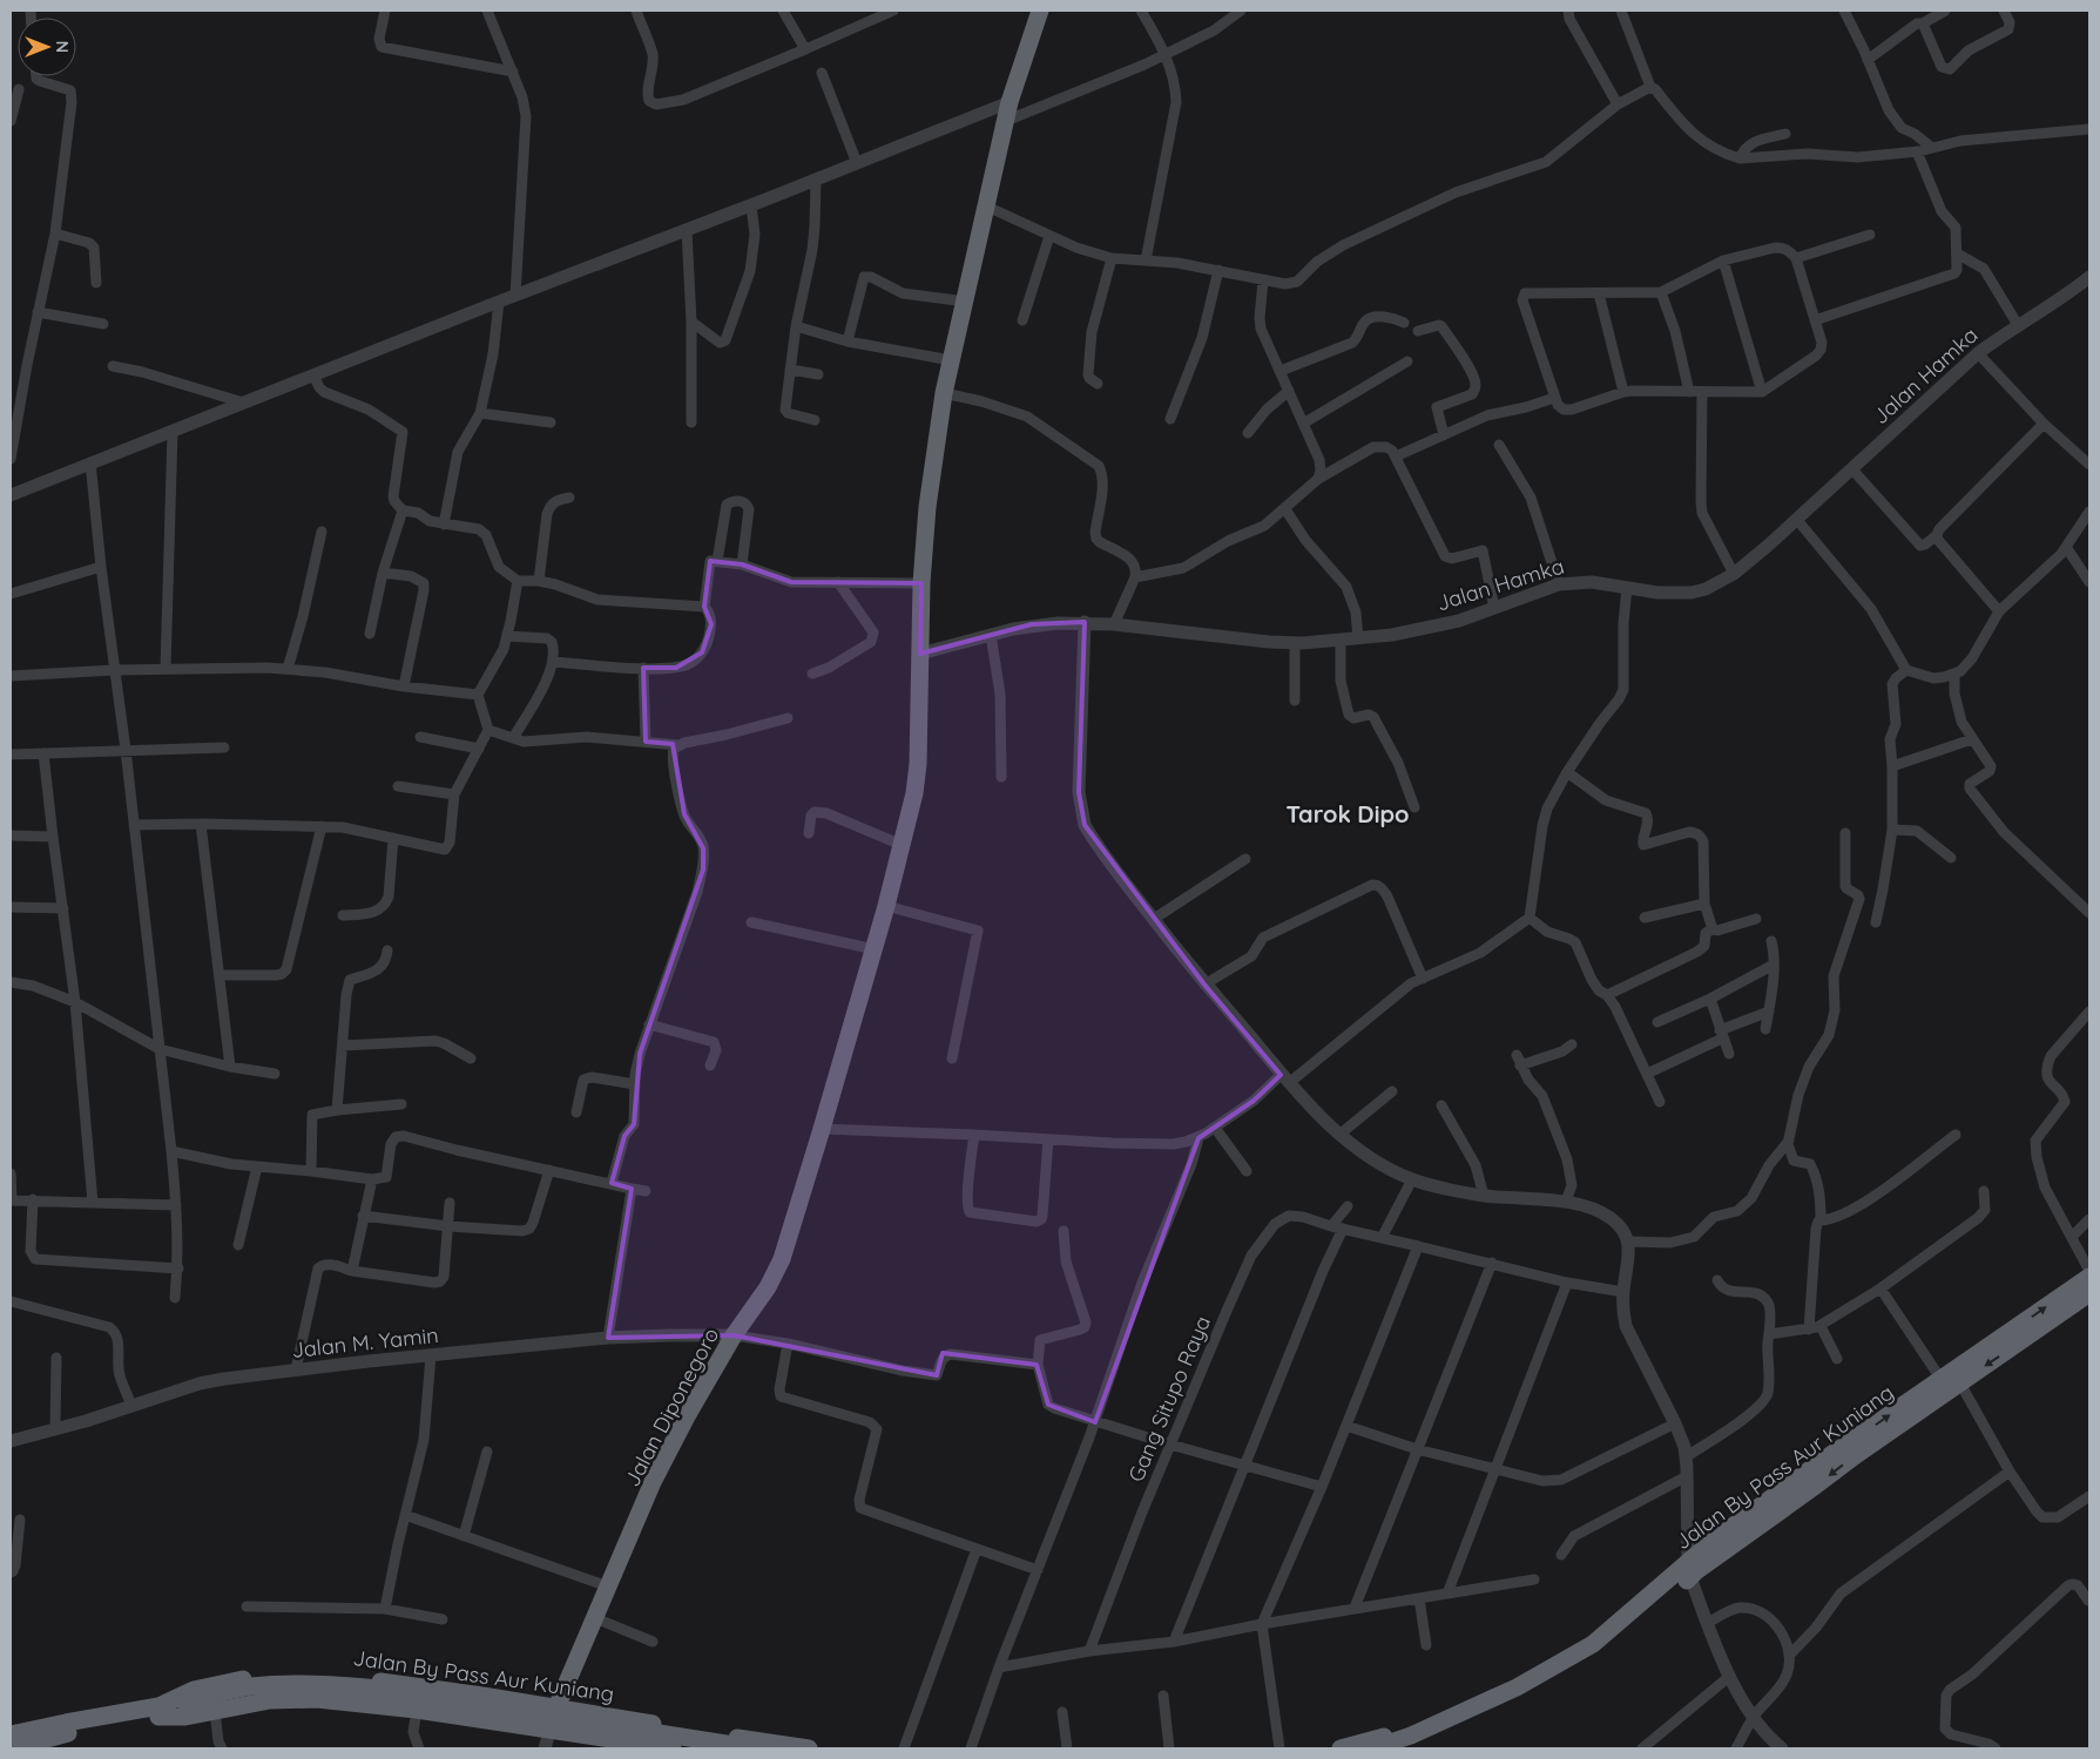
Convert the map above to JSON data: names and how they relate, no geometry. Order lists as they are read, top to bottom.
{
  "streets": {
    "highway": ["Jalan Diponegoro", "Jalan By Pass Aur Kuniang"],
    "street": ["Jalan Hamka", "Jalan M. Yamin", "Gang Situpo Raya"]
  },
  "crossings": [
    ["Jalan Hamka", "Jalan Diponegoro"],
    ["Jalan M. Yamin", "Jalan Diponegoro"],
    ["Jalan Diponegoro", "Jalan By Pass Aur Kuniang"]
  ],
  "districts": ["Tarok Dipo"],
  "north": "right"
}
